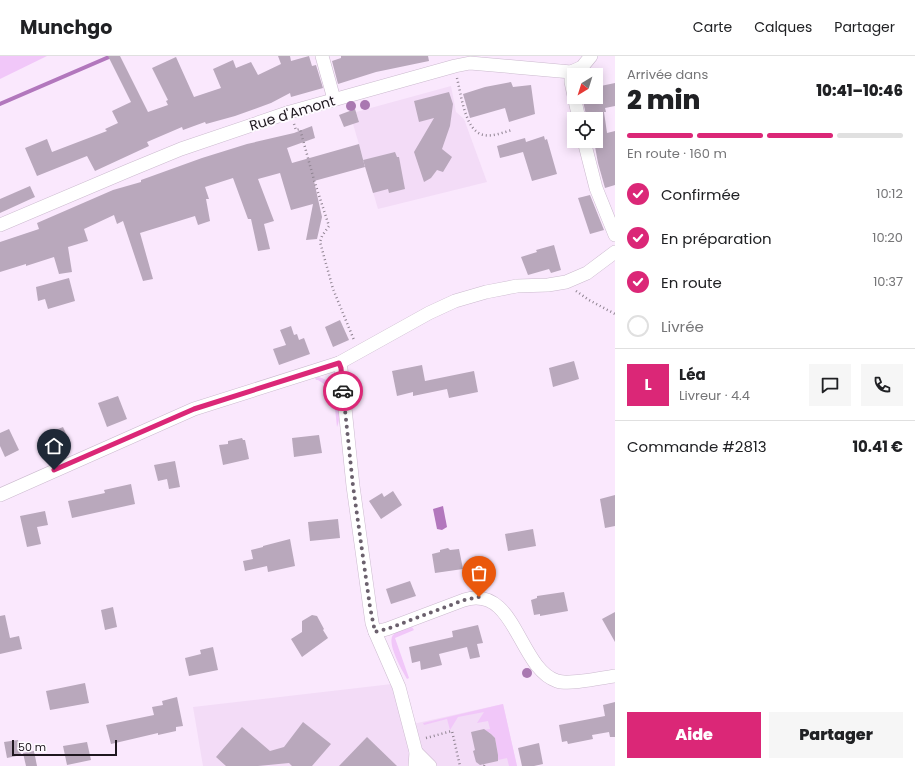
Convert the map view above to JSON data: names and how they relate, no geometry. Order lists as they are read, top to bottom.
{
  "streets": {
    "street": ["Rue d'Amont"]
  },
  "scale_bar": "50 m",
  "north": "bottom left",
  "page": {
    "header": "Munchgo",
    "nav": ["Carte", "Calques", "Partager"],
    "heading": ["2 min", "Arrivée dans", "10:41–10:46"],
    "panel": [
      "Léa",
      "Livreur · 4.4",
      "Commande #2813",
      "10.41 €"
    ],
    "bar": "En route · 160 m",
    "list": [
      ["Confirmée", "10:12"],
      ["En préparation", "10:20"],
      ["En route", "10:37"],
      "Livrée"
    ],
    "round": "L",
    "buttons": ["Aide", "Partager"],
    "scale": "50 m"
  }
}
